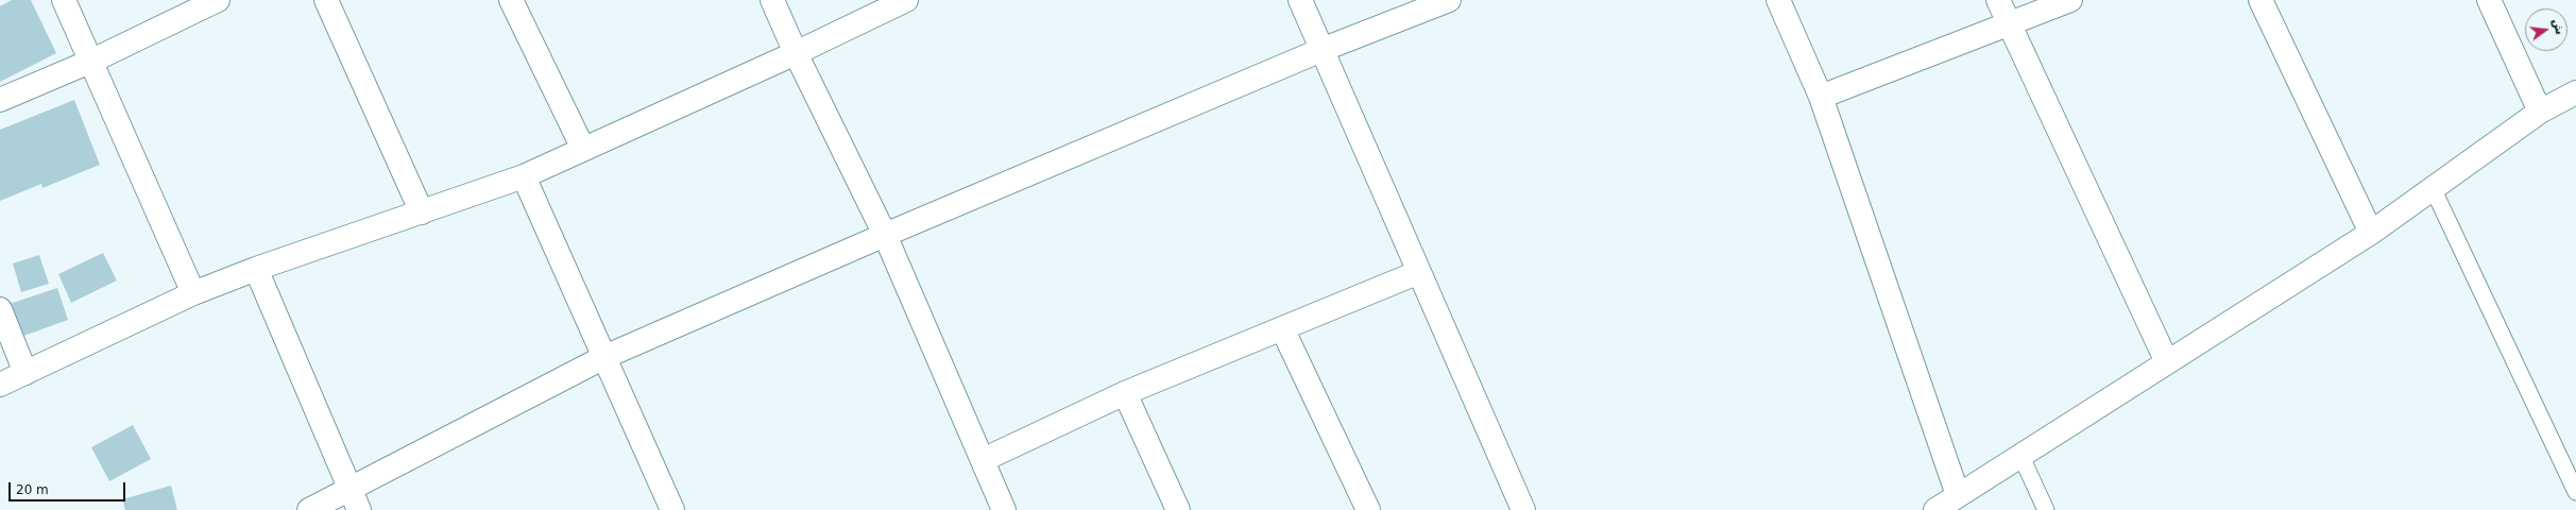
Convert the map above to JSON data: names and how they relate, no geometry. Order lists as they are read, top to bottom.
{
  "scale_bar": "20 m",
  "north": "right"
}
